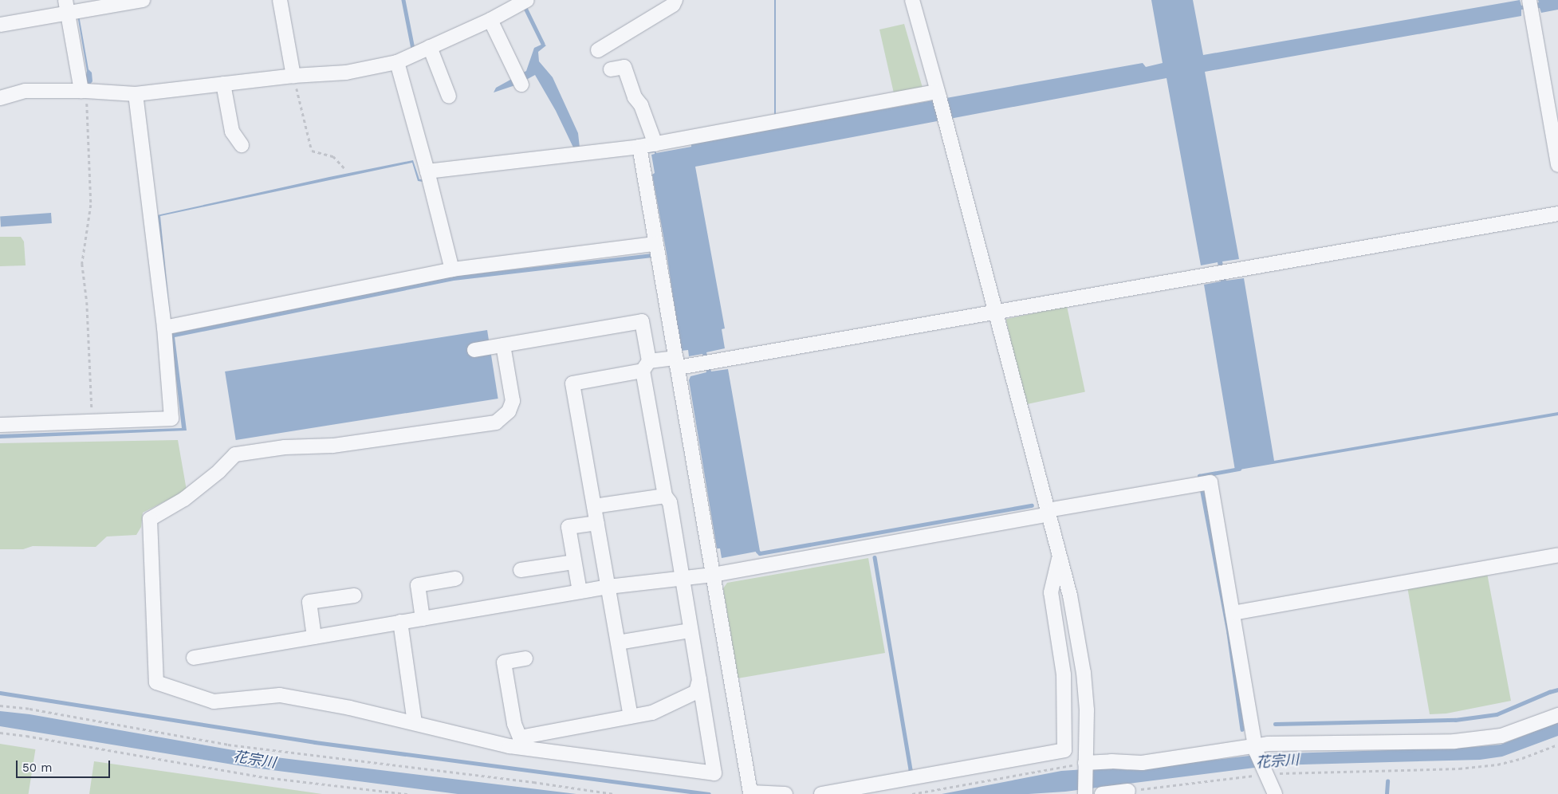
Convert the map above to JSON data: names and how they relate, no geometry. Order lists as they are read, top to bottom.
{
  "water": ["花宗川"],
  "scale_bar": "50 m"
}
